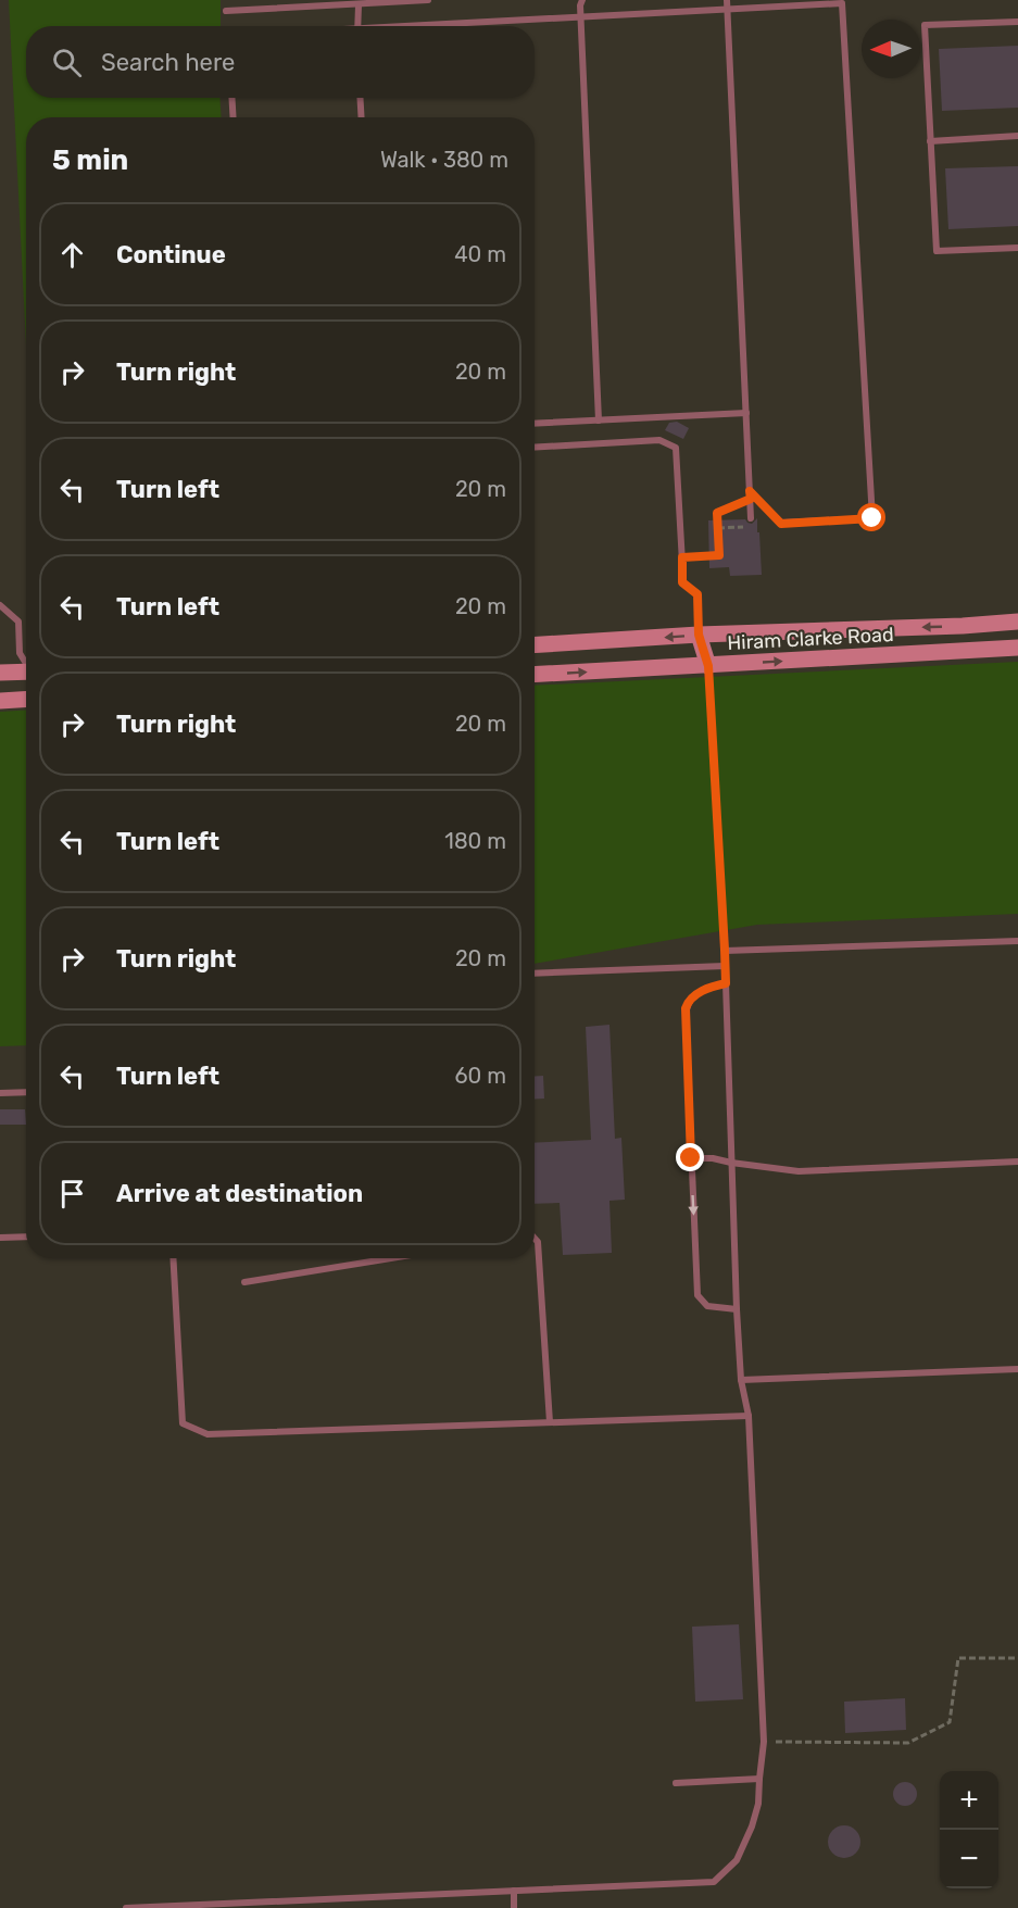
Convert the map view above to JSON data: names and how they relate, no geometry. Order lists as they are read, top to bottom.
{
  "streets": {
    "main road": ["Hiram Clarke Road"]
  },
  "north": "left",
  "page": {
    "search": "Search here",
    "heading": ["5 min", "Walk · 380 m"],
    "list": [
      ["Continue", "40 m"],
      ["Turn right", "20 m"],
      ["Turn left", "20 m"],
      ["Turn left", "20 m"],
      ["Turn right", "20 m"],
      ["Turn left", "180 m"],
      ["Turn right", "20 m"],
      ["Turn left", "60 m"],
      "Arrive at destination"
    ],
    "map_buttons": ["+", "−"]
  }
}
